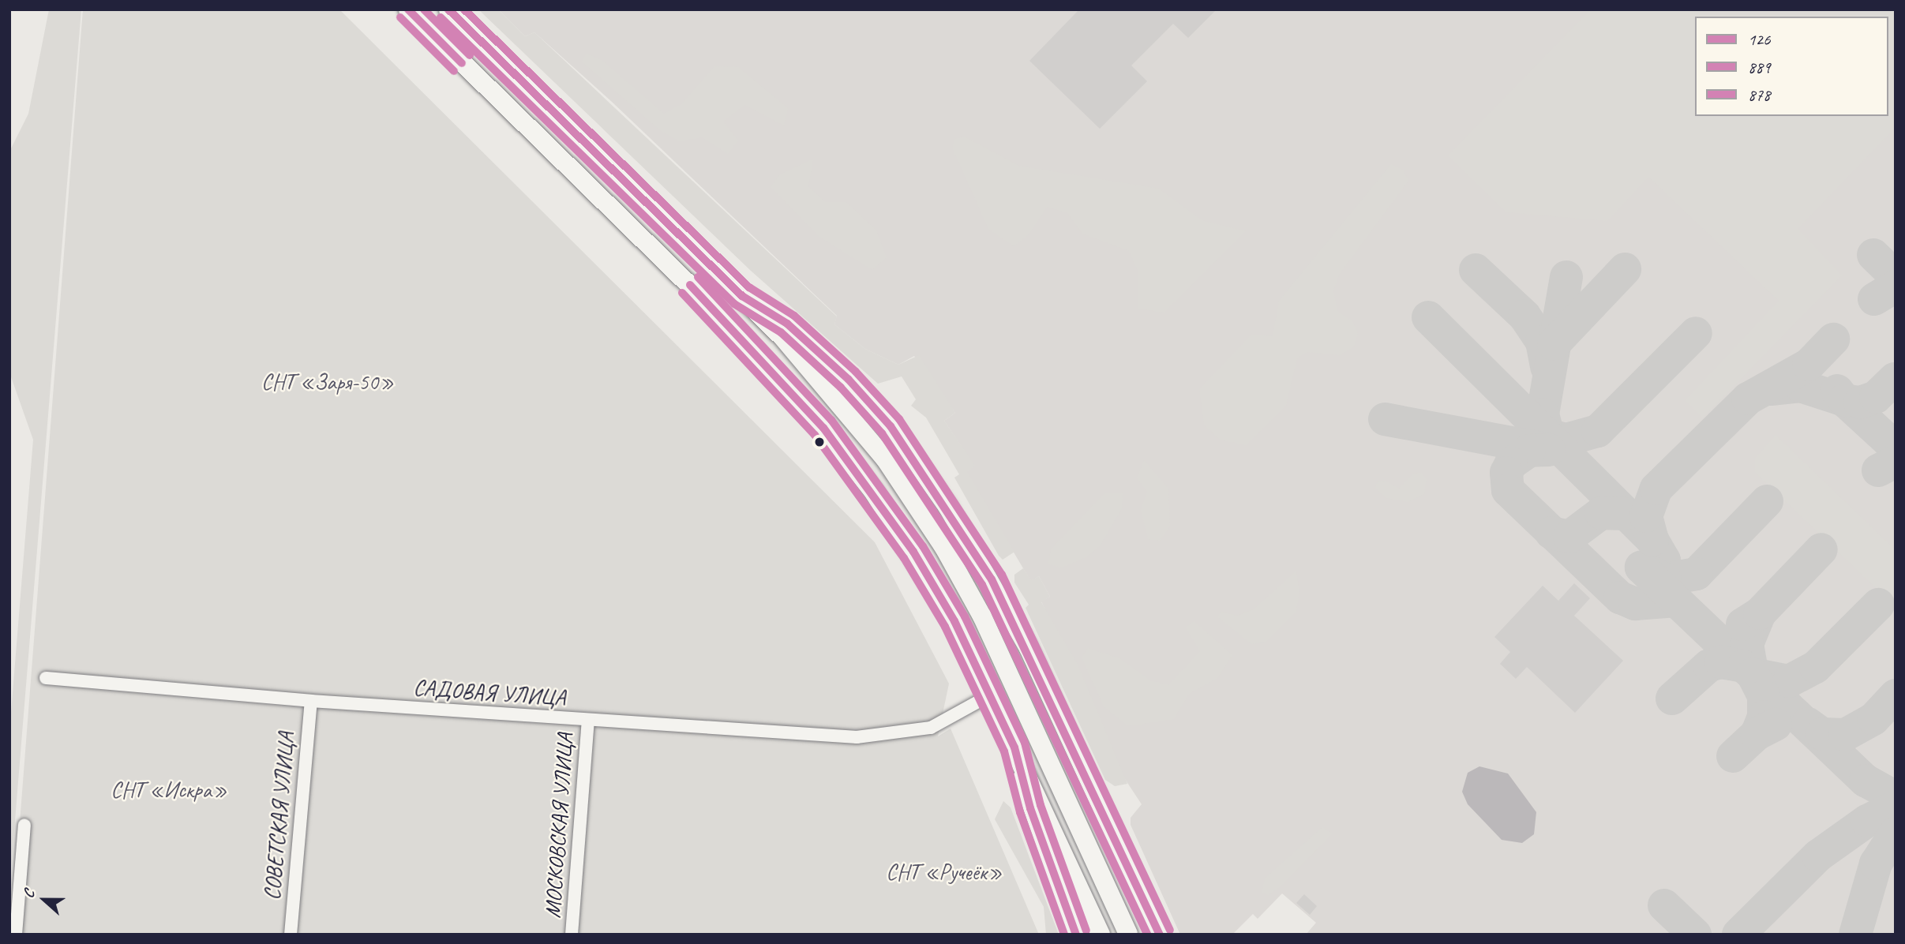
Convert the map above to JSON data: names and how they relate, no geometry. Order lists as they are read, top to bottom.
{
  "streets": {
    "street": ["САДОВАЯ УЛИЦА", "СОВЕТСКАЯ УЛИЦА", "МОСКОВСКАЯ УЛИЦА"]
  },
  "crossings": [
    ["САДОВАЯ УЛИЦА", "СОВЕТСКАЯ УЛИЦА"],
    ["САДОВАЯ УЛИЦА", "МОСКОВСКАЯ УЛИЦА"]
  ],
  "parks": ["СНТ «Заря-50»", "СНТ «Искра»", "СНТ «Ручеёк»"],
  "lines": ["transit line 126", "transit line 878", "transit line 889"],
  "legend": ["126", "889", "878"],
  "north": "left"
}
